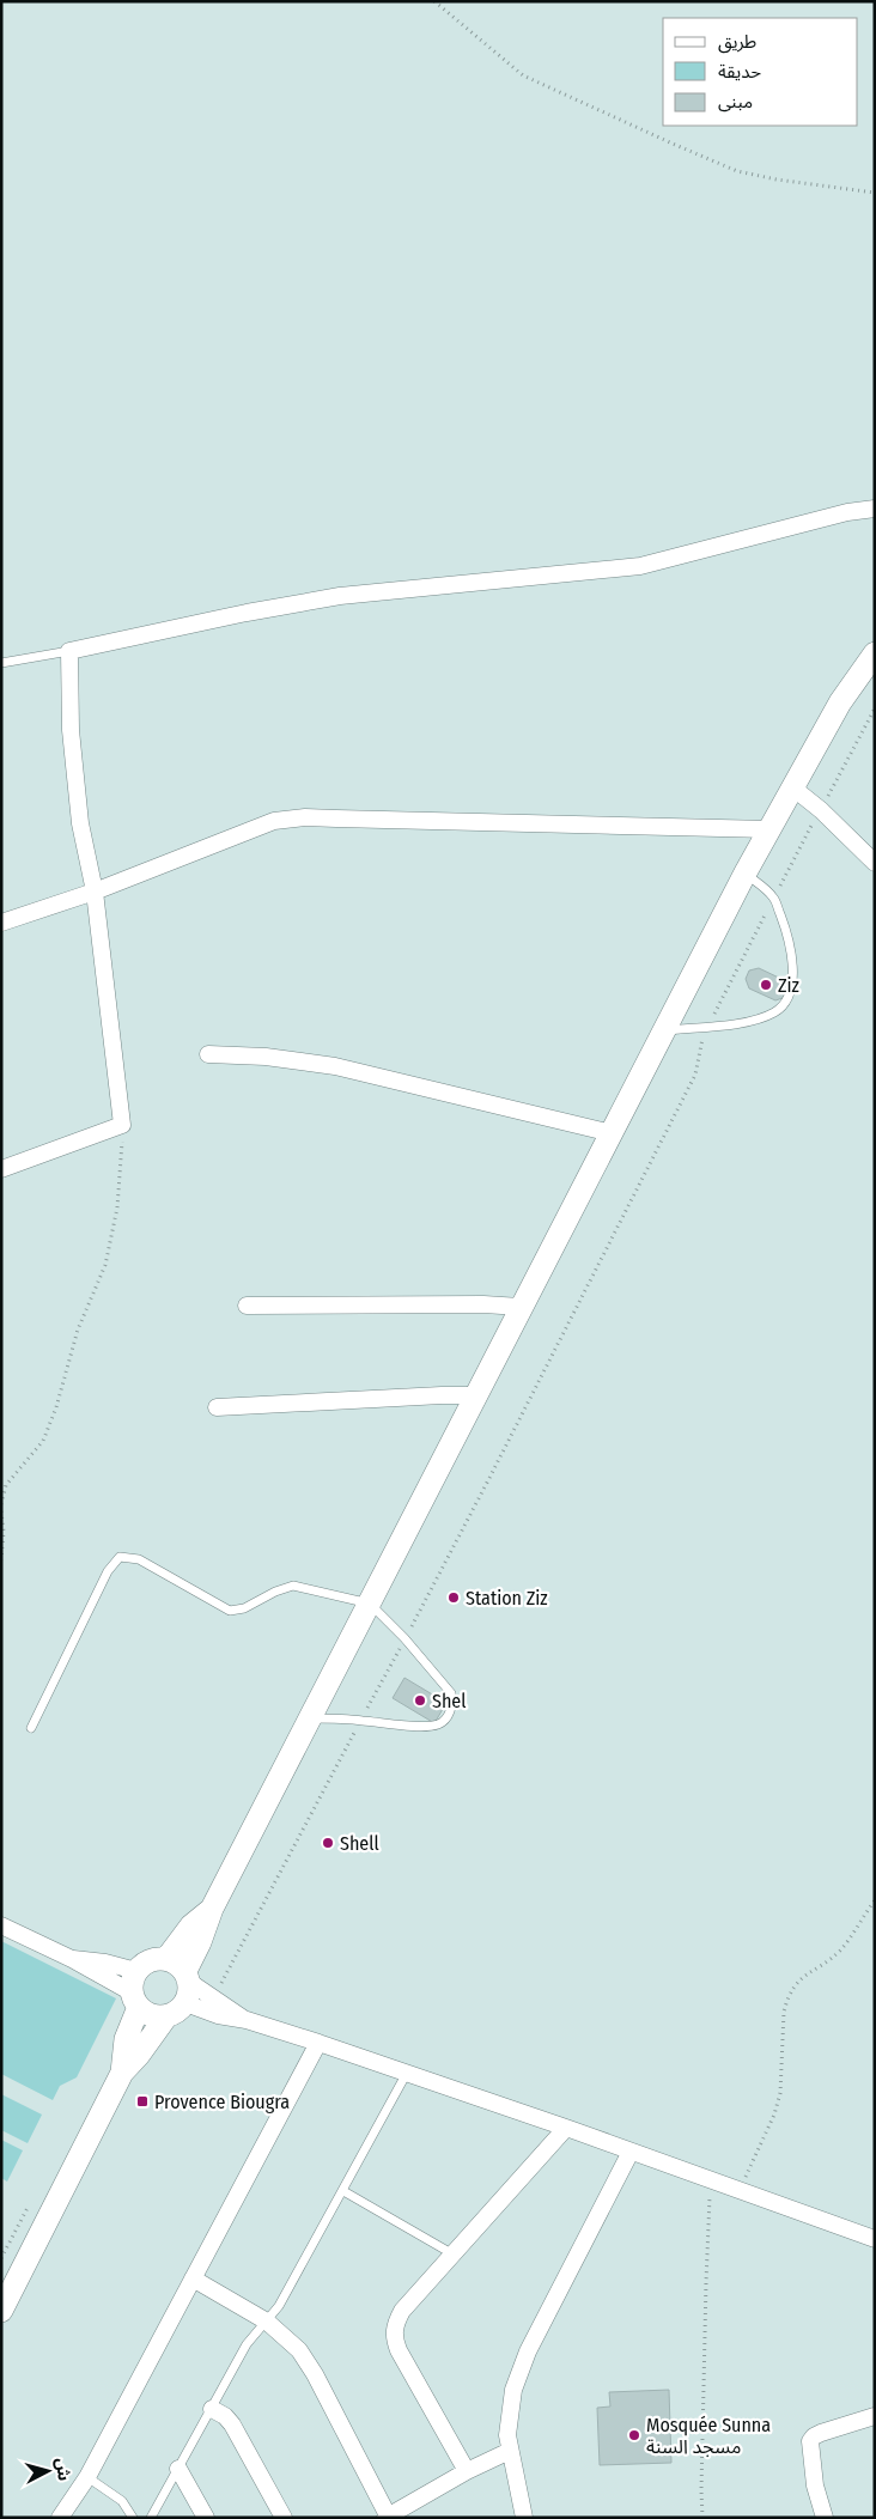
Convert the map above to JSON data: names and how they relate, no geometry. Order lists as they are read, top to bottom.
{
  "places": {
    "other": [
      "Ziz",
      "Station Ziz",
      "Shel",
      "Shell",
      "Mosquée Sunna مسجد السنة"
    ],
    "transit": ["Provence Biougra"]
  },
  "legend": ["طريق", "حديقة", "مبنى"],
  "north": "right"
}
